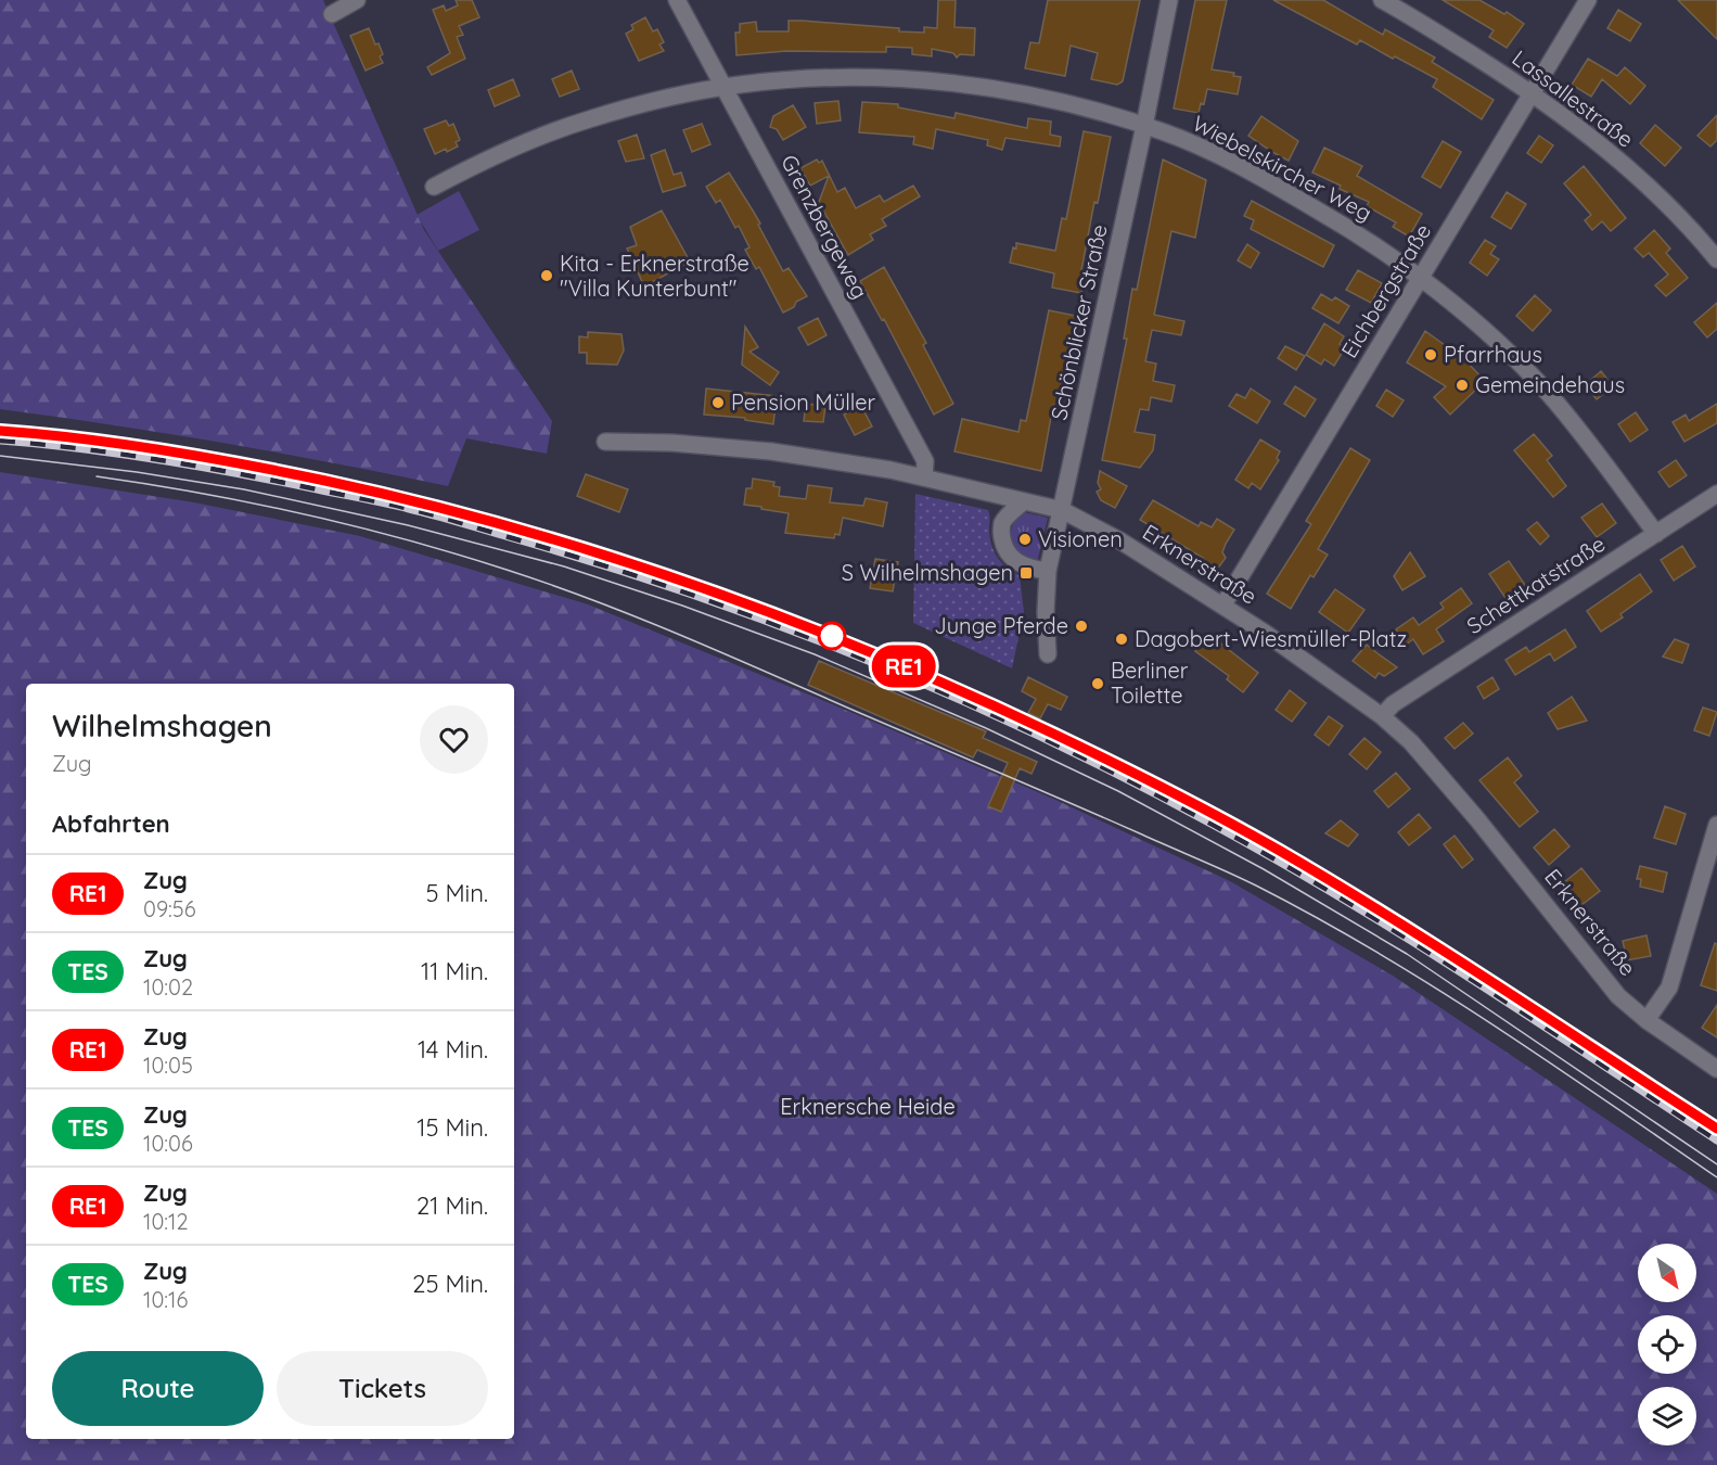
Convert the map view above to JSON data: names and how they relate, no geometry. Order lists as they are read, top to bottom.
{
  "streets": {
    "street": [
      "Lassallestraße",
      "Wiebelskircher Weg",
      "Grenzbergeweg",
      "Eichbergstraße",
      "Schönblicker Straße",
      "Erknerstraße",
      "Schettkatstraße"
    ]
  },
  "crossings": [
    ["Lassallestraße", "Eichbergstraße"],
    ["Wiebelskircher Weg", "Grenzbergeweg"],
    ["Wiebelskircher Weg", "Eichbergstraße"],
    ["Wiebelskircher Weg", "Schönblicker Straße"],
    ["Wiebelskircher Weg", "Schettkatstraße"],
    ["Grenzbergeweg", "Erknerstraße"],
    ["Eichbergstraße", "Erknerstraße"],
    ["Schönblicker Straße", "Erknerstraße"],
    ["Erknerstraße", "Schettkatstraße"]
  ],
  "parks": ["Erknersche Heide"],
  "places": {
    "other": [
      "Kita - Erknerstraße \"Villa Kunterbunt\"",
      "Pfarrhaus",
      "Gemeindehaus",
      "Pension Müller",
      "Visionen",
      "Junge Pferde",
      "Dagobert-Wiesmüller-Platz",
      "Berliner Toilette"
    ],
    "transit": ["S Wilhelmshagen"]
  },
  "north": "bottom right",
  "page": {
    "on_map": "RE1",
    "heading": [
      ["Wilhelmshagen", "Zug"],
      "Abfahrten"
    ],
    "list": [
      {
        "mark": "RE1",
        "name": "Zug",
        "note": "09:56",
        "value": "5 Min."
      },
      {
        "mark": "TES",
        "name": "Zug",
        "note": "10:02",
        "value": "11 Min."
      },
      {
        "mark": "RE1",
        "name": "Zug",
        "note": "10:05",
        "value": "14 Min."
      },
      {
        "mark": "TES",
        "name": "Zug",
        "note": "10:06",
        "value": "15 Min."
      },
      {
        "mark": "RE1",
        "name": "Zug",
        "note": "10:12",
        "value": "21 Min."
      },
      {
        "mark": "TES",
        "name": "Zug",
        "note": "10:16",
        "value": "25 Min."
      }
    ],
    "buttons": ["Route", "Tickets"]
  }
}
